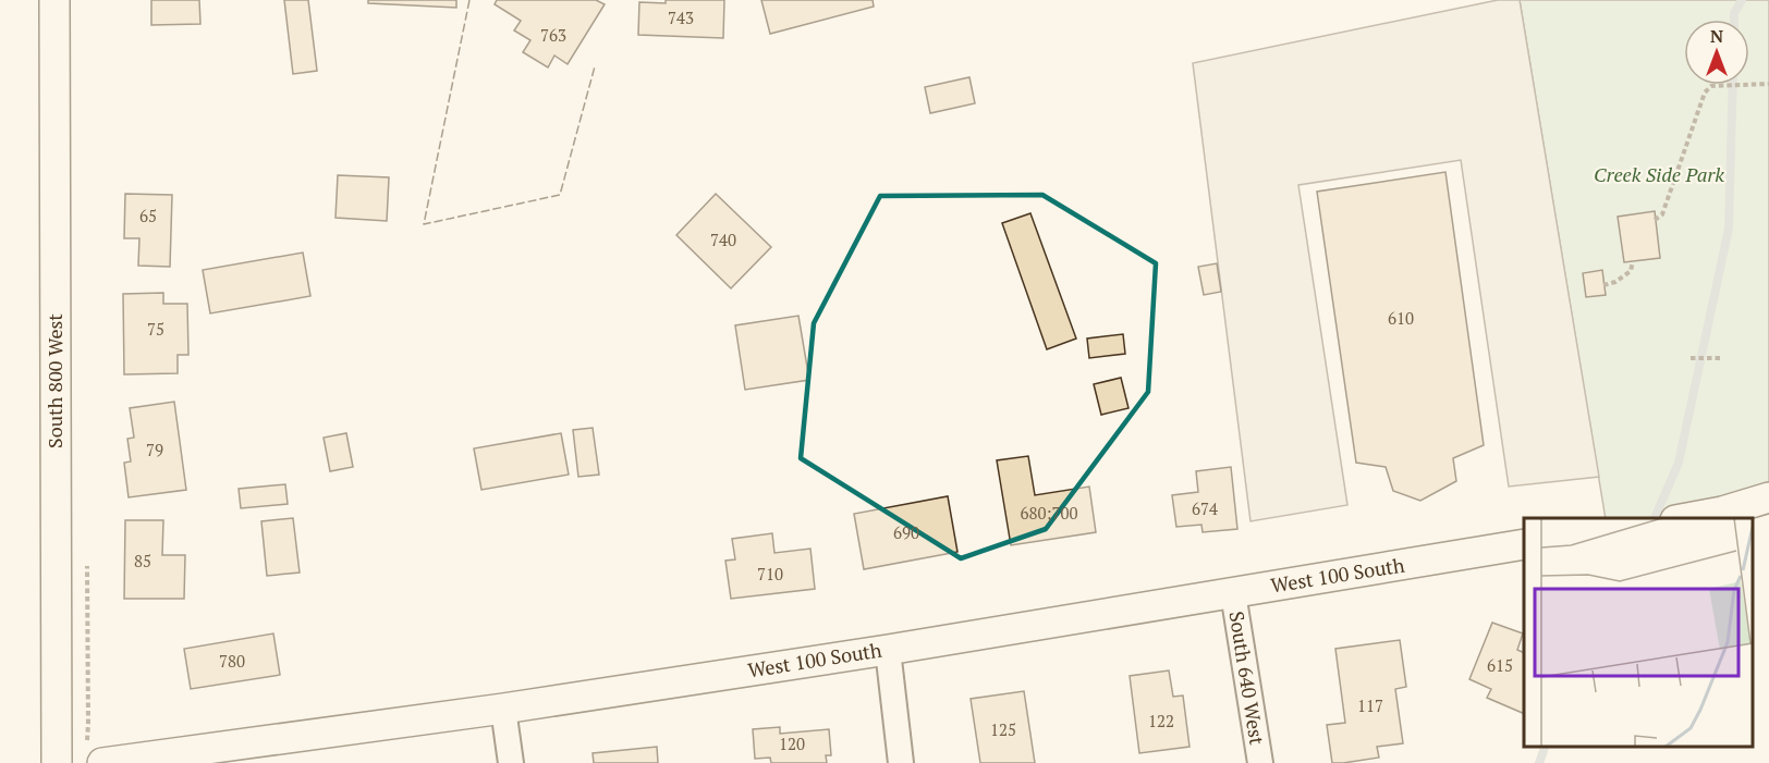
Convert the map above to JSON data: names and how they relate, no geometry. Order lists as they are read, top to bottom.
{
  "streets": {
    "street": ["South 800 West", "West 100 South", "South 640 West"]
  },
  "crossings": [
    ["West 100 South", "South 640 West"]
  ],
  "parks": ["Creek Side Park"],
  "house_numbers": [
    "743",
    "763",
    "65",
    "740",
    "610",
    "75",
    "79",
    "674",
    "680;700",
    "690",
    "85",
    "710",
    "780",
    "615",
    "117",
    "122",
    "125",
    "120"
  ],
  "north": "top"
}
